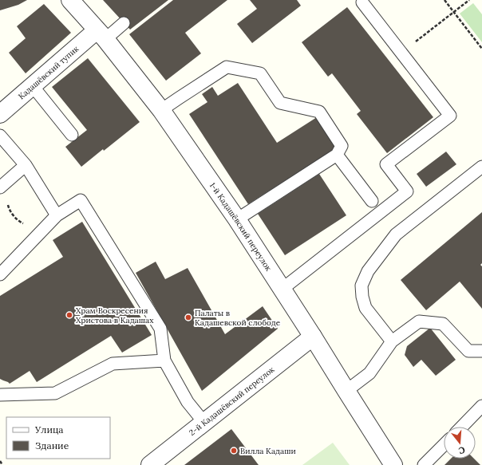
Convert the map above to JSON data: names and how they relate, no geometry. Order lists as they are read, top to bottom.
{
  "streets": {
    "street": ["Кадашёвский тупик", "1-й Кадашёвский переулок", "2-й Кадашёвский переулок"]
  },
  "crossings": [
    ["Кадашёвский тупик", "1-й Кадашёвский переулок"],
    ["1-й Кадашёвский переулок", "2-й Кадашёвский переулок"]
  ],
  "places": ["Храм Воскресения Христова в Кадашах", "Палаты в Кадашевской слободе", "Вилла Кадаши"],
  "legend": ["Улица", "Здание"],
  "north": "bottom"
}
